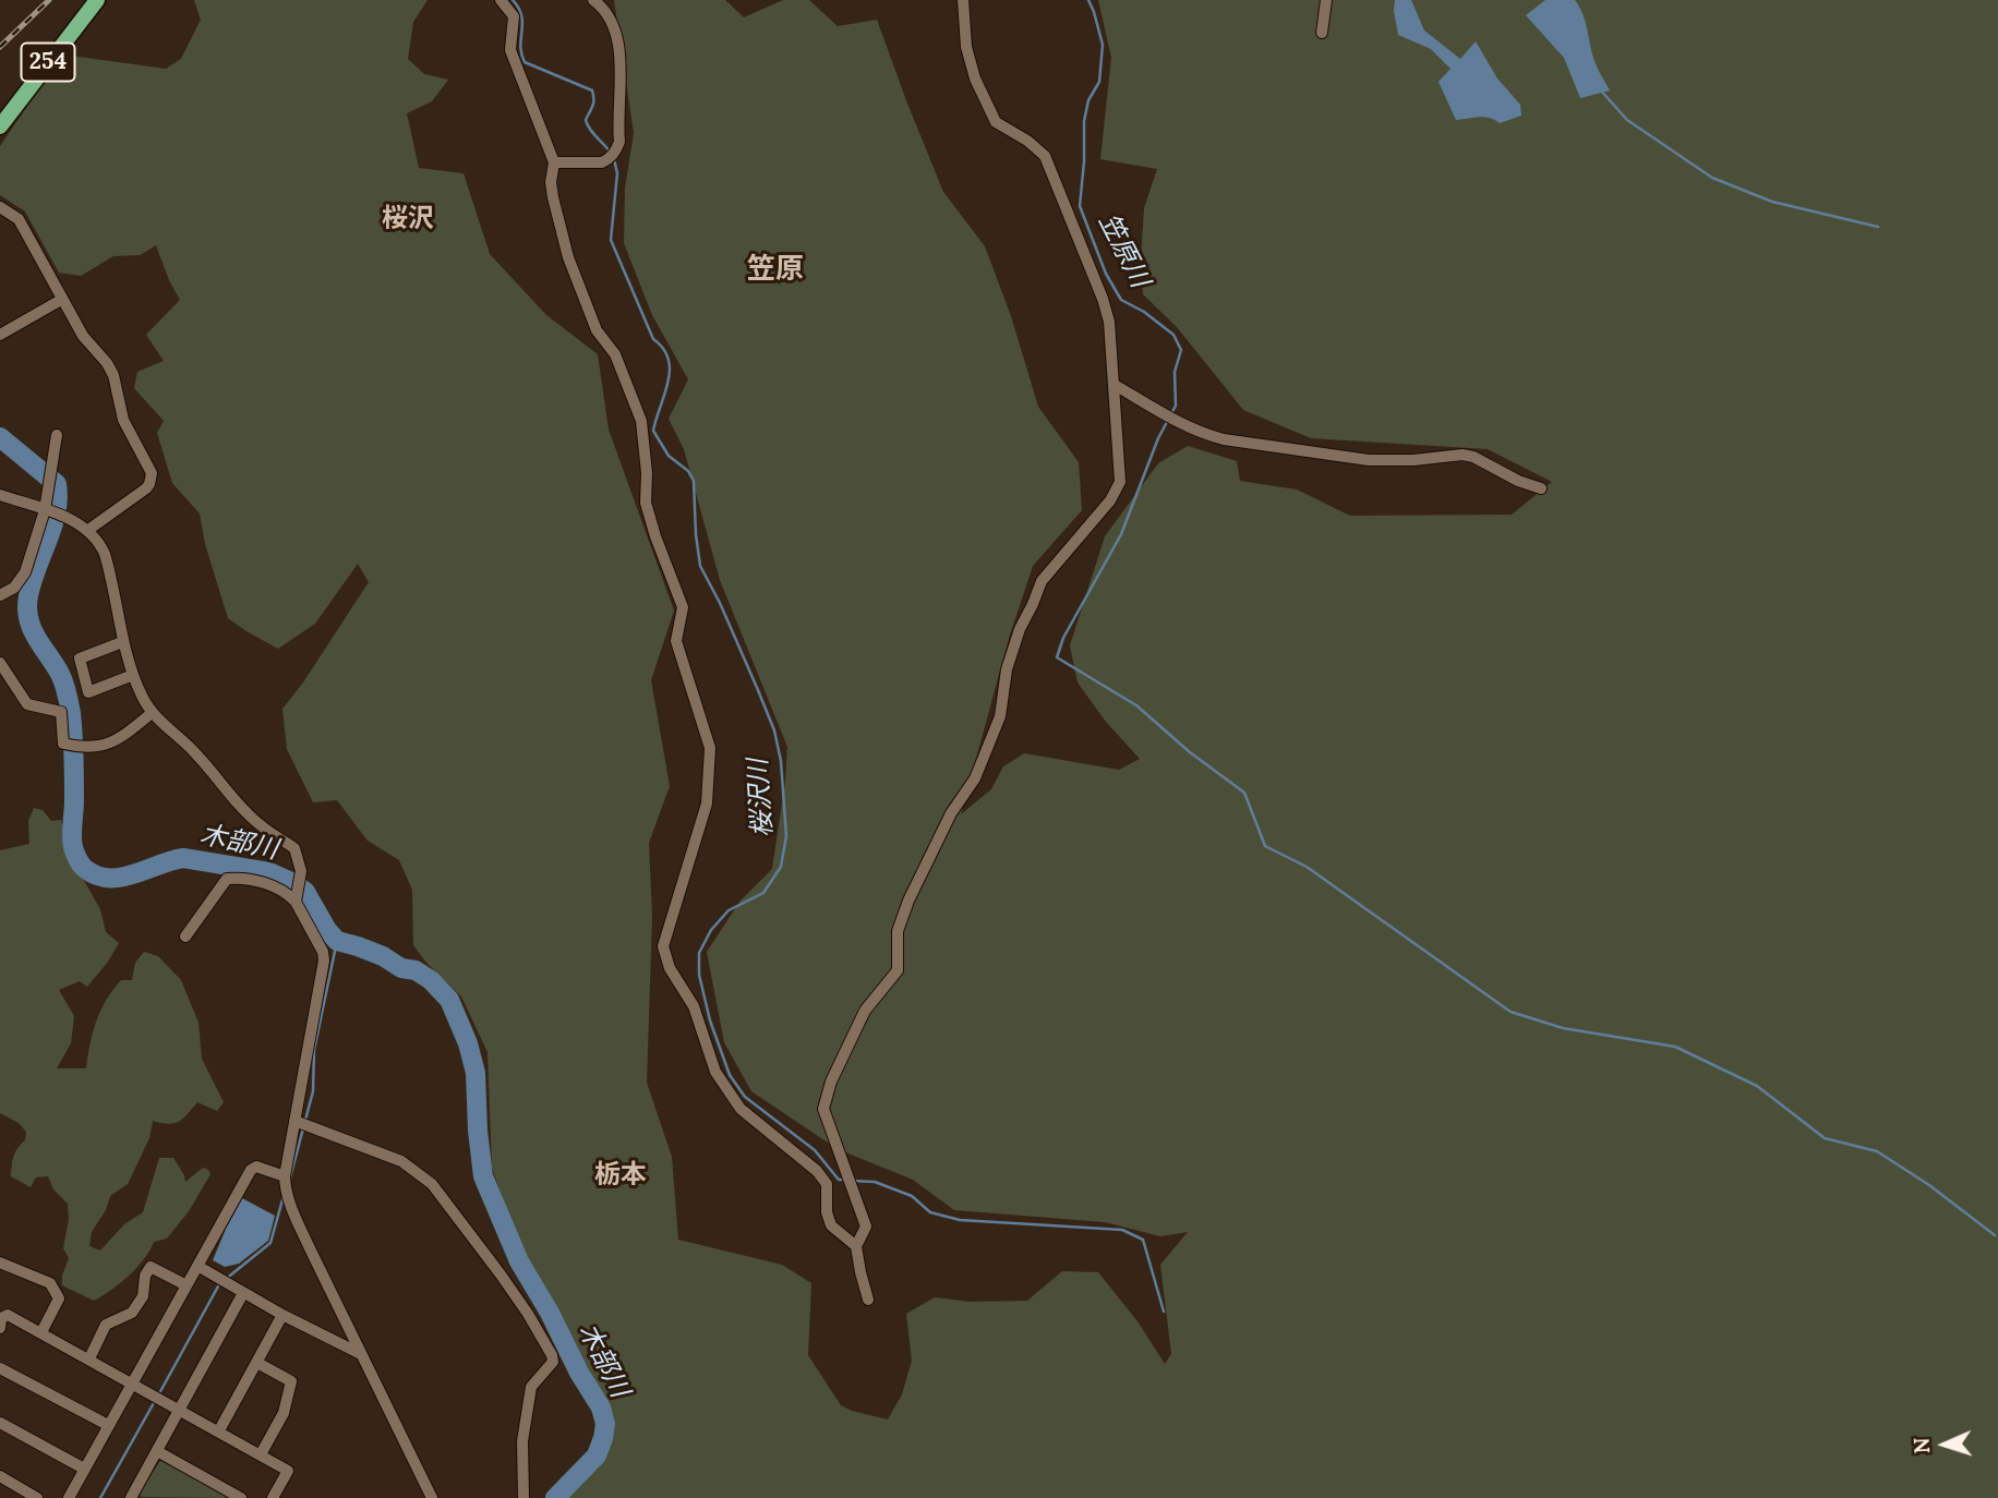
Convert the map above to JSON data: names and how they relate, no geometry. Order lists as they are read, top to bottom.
{
  "streets": {
    "highway": ["254"]
  },
  "districts": ["桜沢", "笠原", "栃本"],
  "water": ["笠原川", "桜沢川", "木部川"],
  "north": "left"
}
